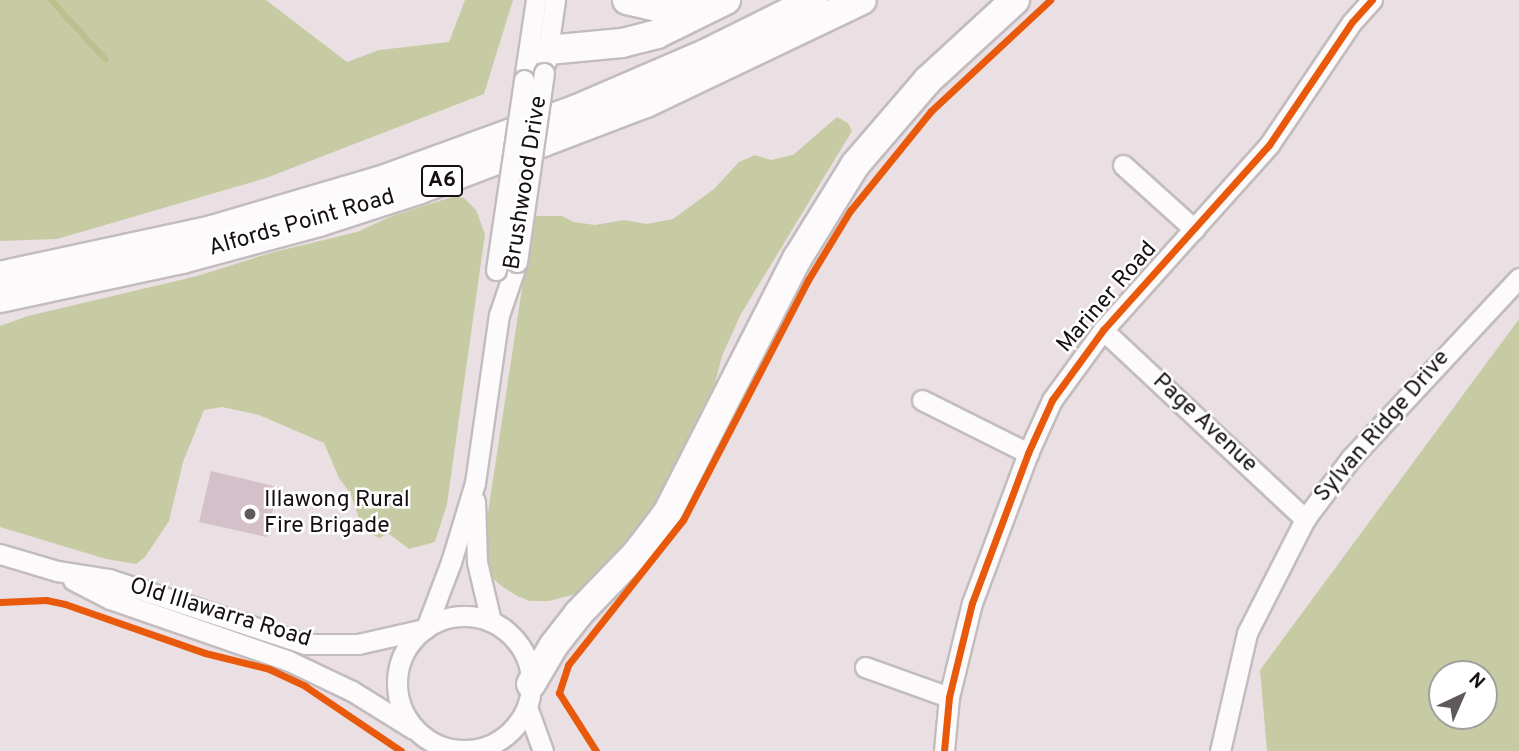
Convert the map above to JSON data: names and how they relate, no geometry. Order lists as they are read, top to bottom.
{
  "streets": {
    "highway": ["A6", "Alfords Point Road"],
    "street": [
      "Brushwood Drive",
      "Mariner Road",
      "Page Avenue",
      "Sylvan Ridge Drive",
      "Old Illawarra Road"
    ]
  },
  "crossings": [
    ["Brushwood Drive", "Old Illawarra Road"],
    ["Mariner Road", "Page Avenue"],
    ["Page Avenue", "Sylvan Ridge Drive"]
  ],
  "places": ["Illawong Rural Fire Brigade"],
  "north": "top right"
}
